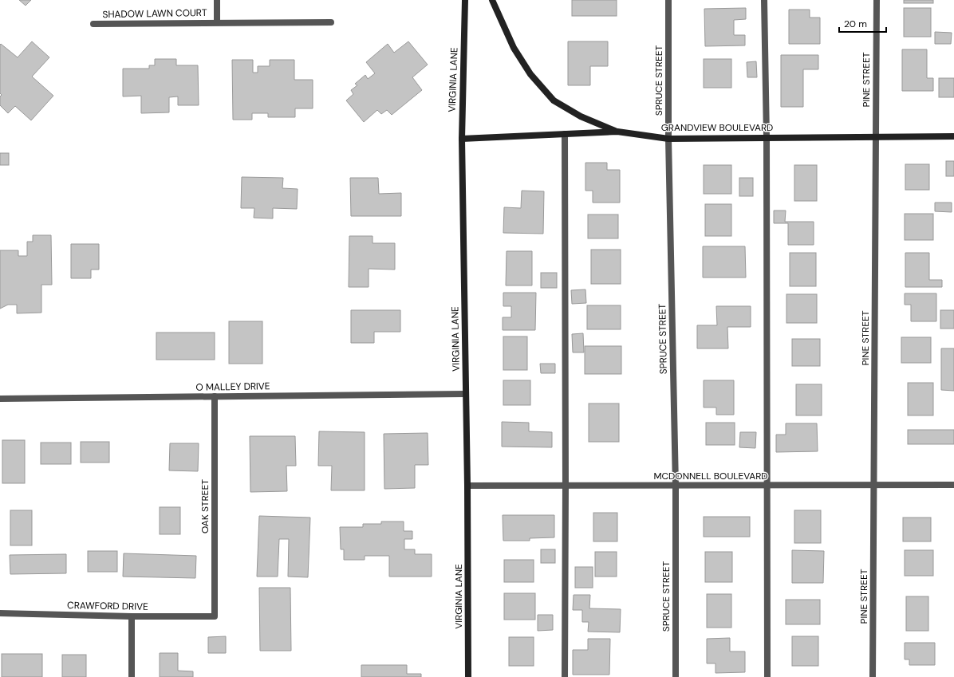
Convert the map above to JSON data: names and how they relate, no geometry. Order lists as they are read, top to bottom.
{
  "streets": {
    "street": [
      "SHADOW LAWN COURT",
      "VIRGINIA LANE",
      "PINE STREET",
      "SPRUCE STREET",
      "GRANDVIEW BOULEVARD",
      "O MALLEY DRIVE",
      "MCDONNELL BOULEVARD",
      "OAK STREET",
      "CRAWFORD DRIVE"
    ]
  },
  "crossings": [
    ["VIRGINIA LANE", "GRANDVIEW BOULEVARD"],
    ["VIRGINIA LANE", "O MALLEY DRIVE"],
    ["VIRGINIA LANE", "MCDONNELL BOULEVARD"],
    ["PINE STREET", "GRANDVIEW BOULEVARD"],
    ["PINE STREET", "MCDONNELL BOULEVARD"],
    ["SPRUCE STREET", "GRANDVIEW BOULEVARD"],
    ["SPRUCE STREET", "MCDONNELL BOULEVARD"],
    ["O MALLEY DRIVE", "OAK STREET"],
    ["OAK STREET", "CRAWFORD DRIVE"]
  ],
  "scale_bar": "20 m"
}
